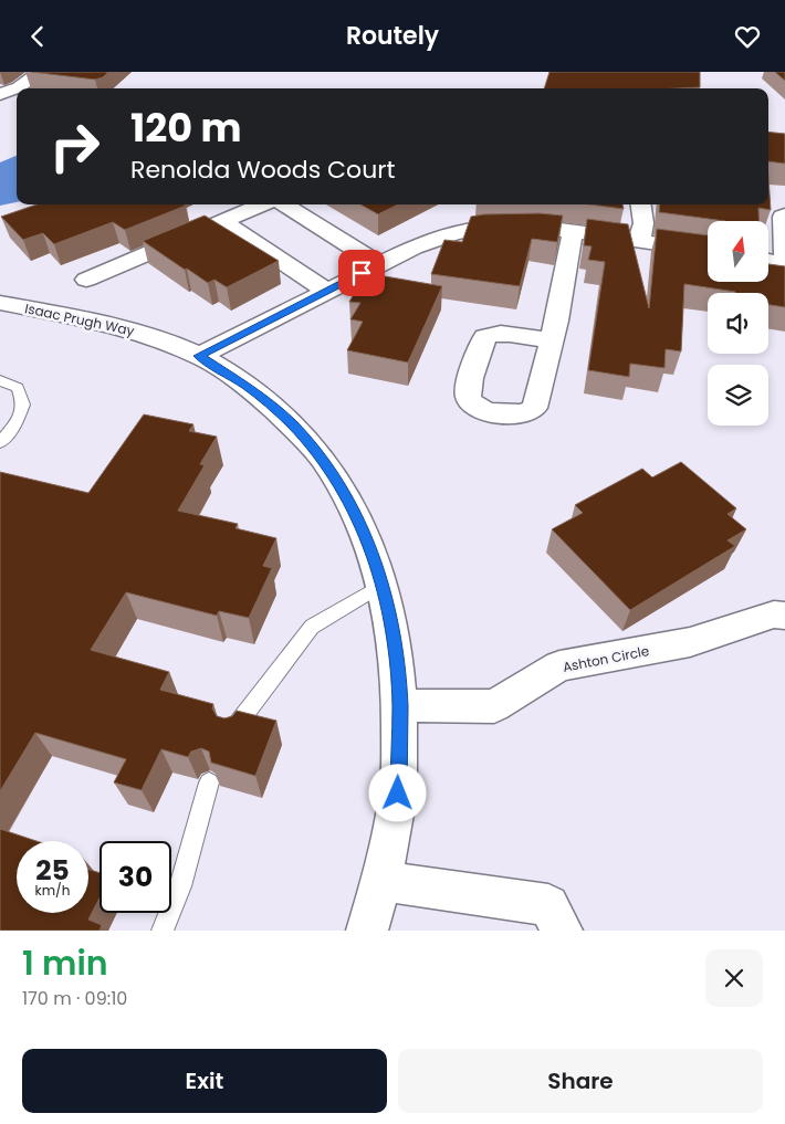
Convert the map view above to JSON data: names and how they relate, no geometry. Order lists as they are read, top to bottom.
{
  "streets": {
    "street": ["Isaac Prugh Way", "Ashton Circle"]
  },
  "crossings": [
    ["Isaac Prugh Way", "Ashton Circle"]
  ],
  "north": "top",
  "page": {
    "header": "Routely",
    "turn": ["120 m", "Renolda Woods Court"],
    "speed": "25 km/h",
    "limit": "30",
    "heading": ["1 min", "170 m · 09:10"],
    "buttons": ["Exit", "Share"]
  }
}
